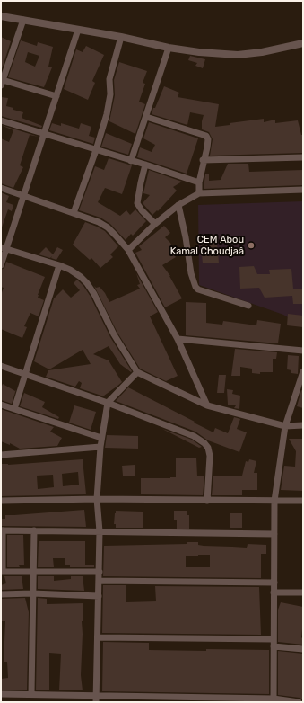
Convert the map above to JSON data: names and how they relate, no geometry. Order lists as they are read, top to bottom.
{
  "places": ["CEM Abou Kamal Choudjaâ"]
}
